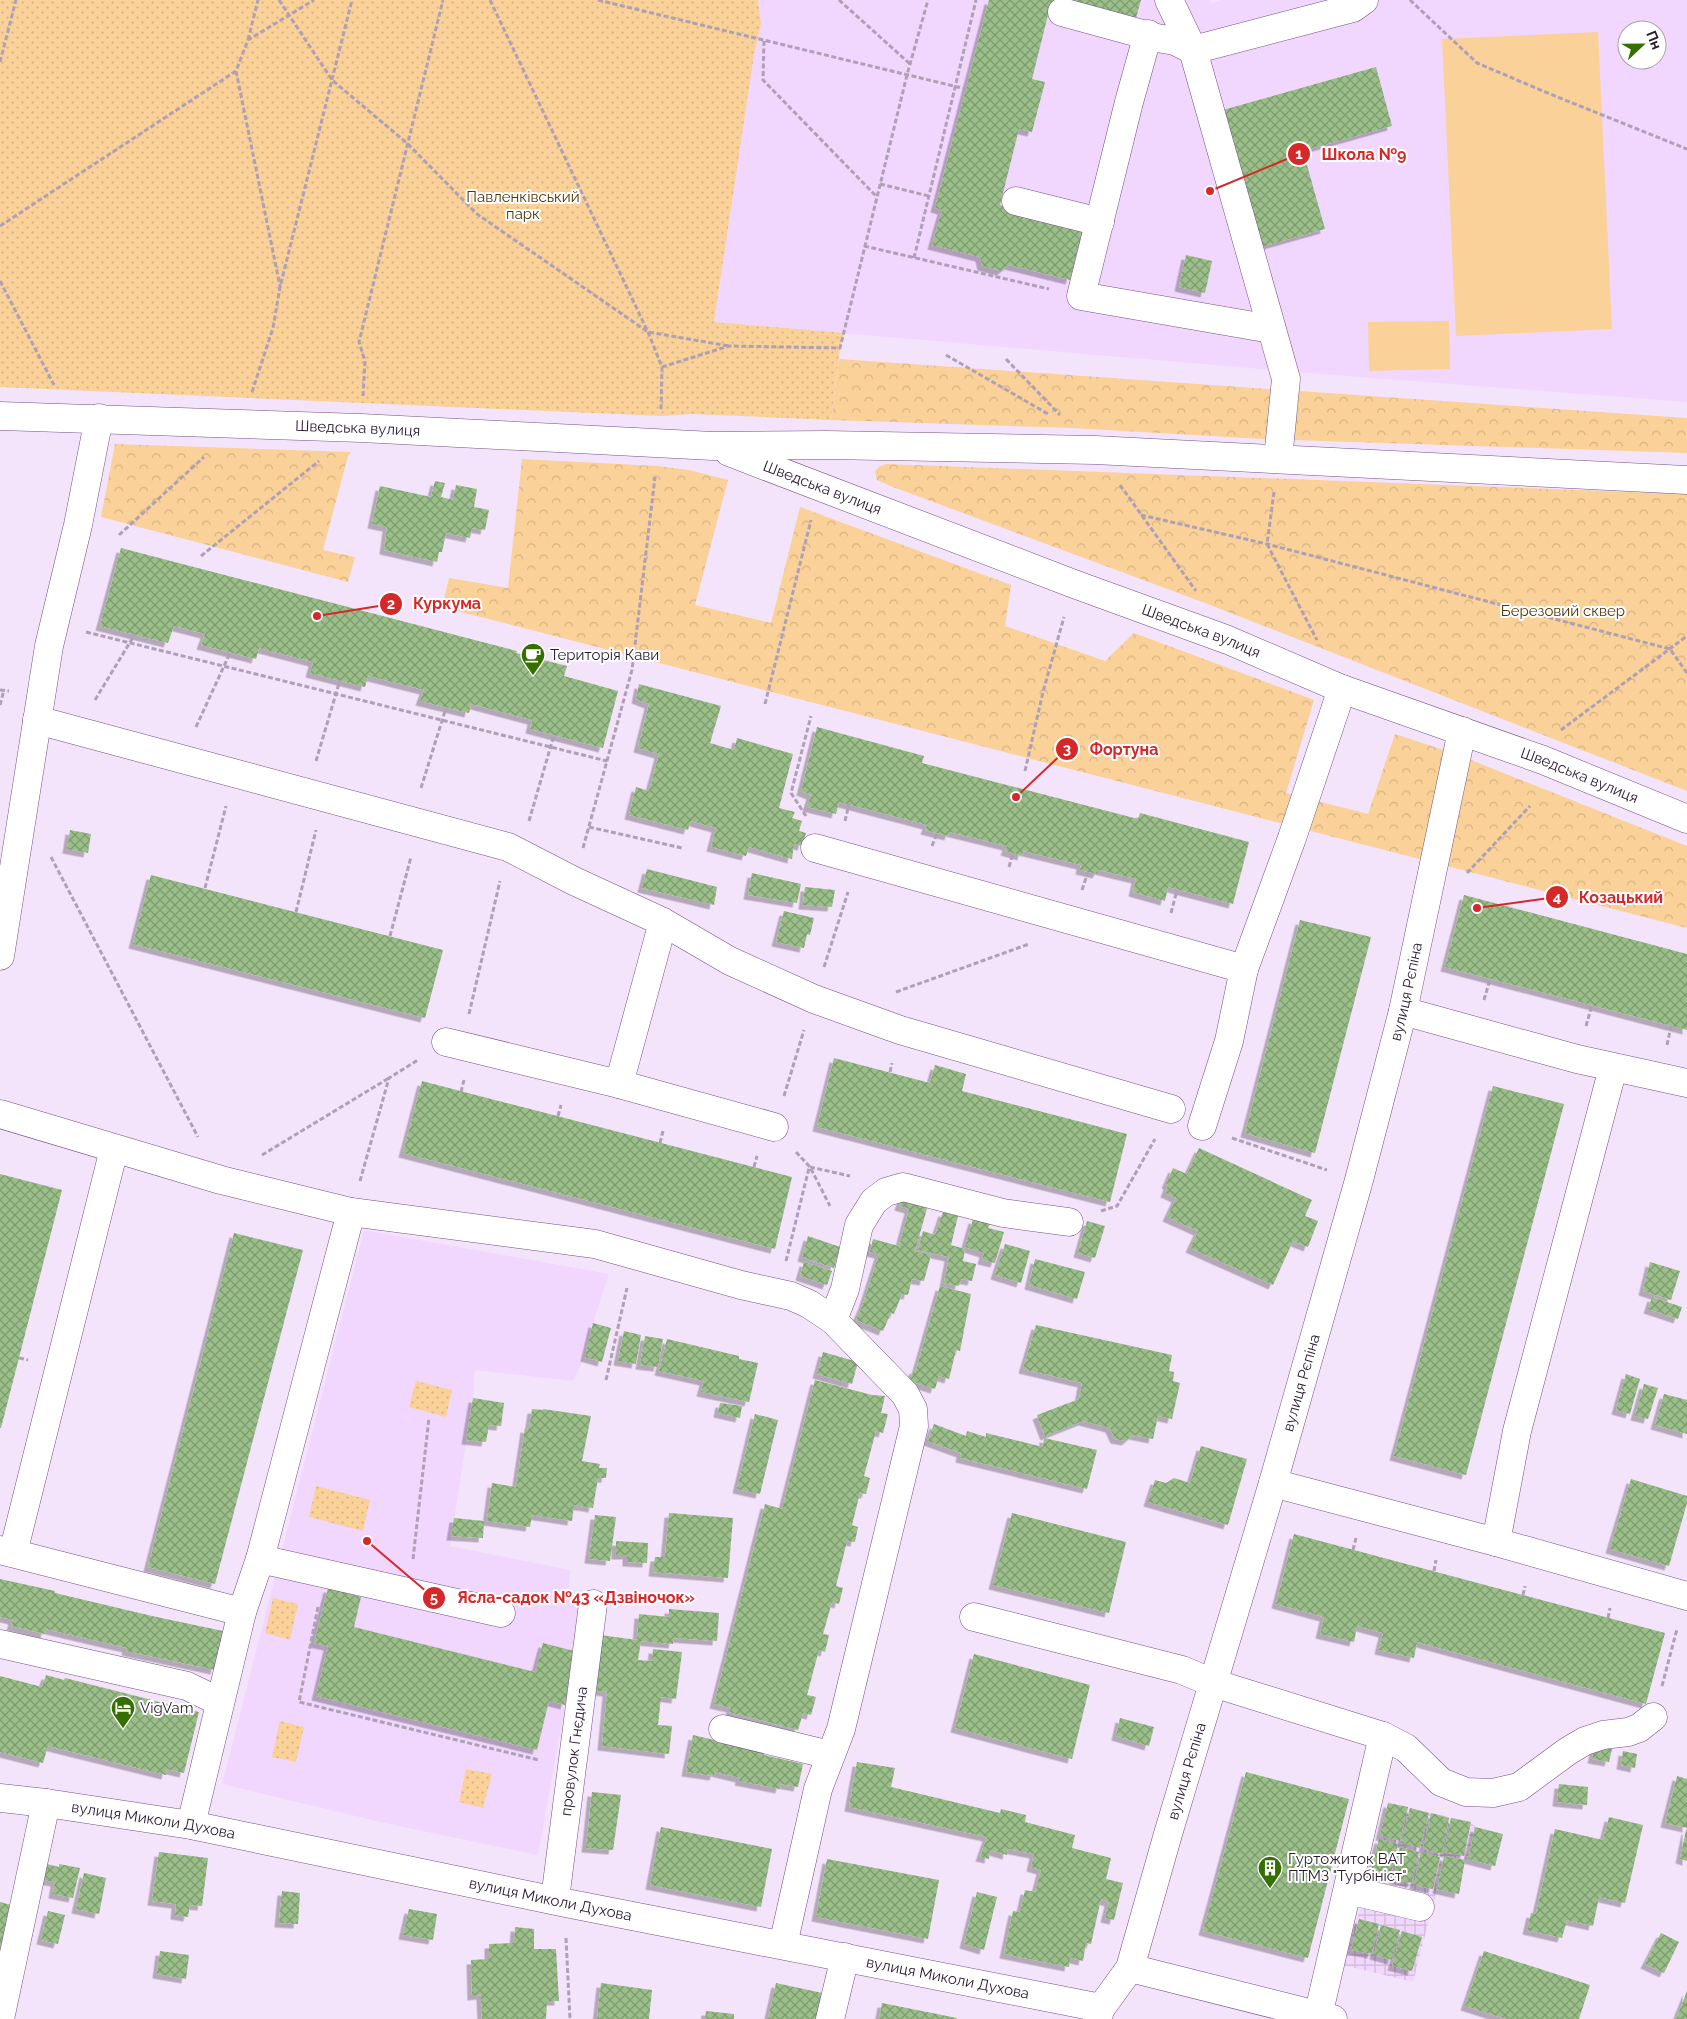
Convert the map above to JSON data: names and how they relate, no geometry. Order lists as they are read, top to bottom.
{
  "streets": {
    "street": [
      "Шведська вулиця",
      "вулиця Рєпіна",
      "провулок Гнєдича",
      "вулиця Миколи Духова"
    ]
  },
  "crossings": [
    ["Шведська вулиця", "вулиця Рєпіна"],
    ["вулиця Рєпіна", "вулиця Миколи Духова"],
    ["провулок Гнєдича", "вулиця Миколи Духова"]
  ],
  "parks": ["Павленківський парк", "Березовий сквер"],
  "places": {
    "other": [
      "Школа №9",
      "Куркума",
      "Фортуна",
      "Козацький",
      "Ясла-садок №43 «Дзвіночок»"
    ],
    "cafe": ["Територія Кави"],
    "hotel": ["VigVam"],
    "building": ["Гуртожиток ВАТ ПТМЗ \"Турбініст\""]
  },
  "north": "right"
}
